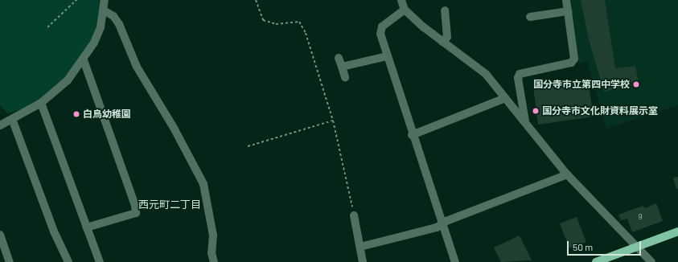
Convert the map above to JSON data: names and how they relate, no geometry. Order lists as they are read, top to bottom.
{
  "districts": ["西元町二丁目"],
  "places": ["国分寺市立第四中学校", "国分寺市文化財資料展示室", "白鳥幼稚園"],
  "house_numbers": ["9"],
  "scale_bar": "50 m"
}
